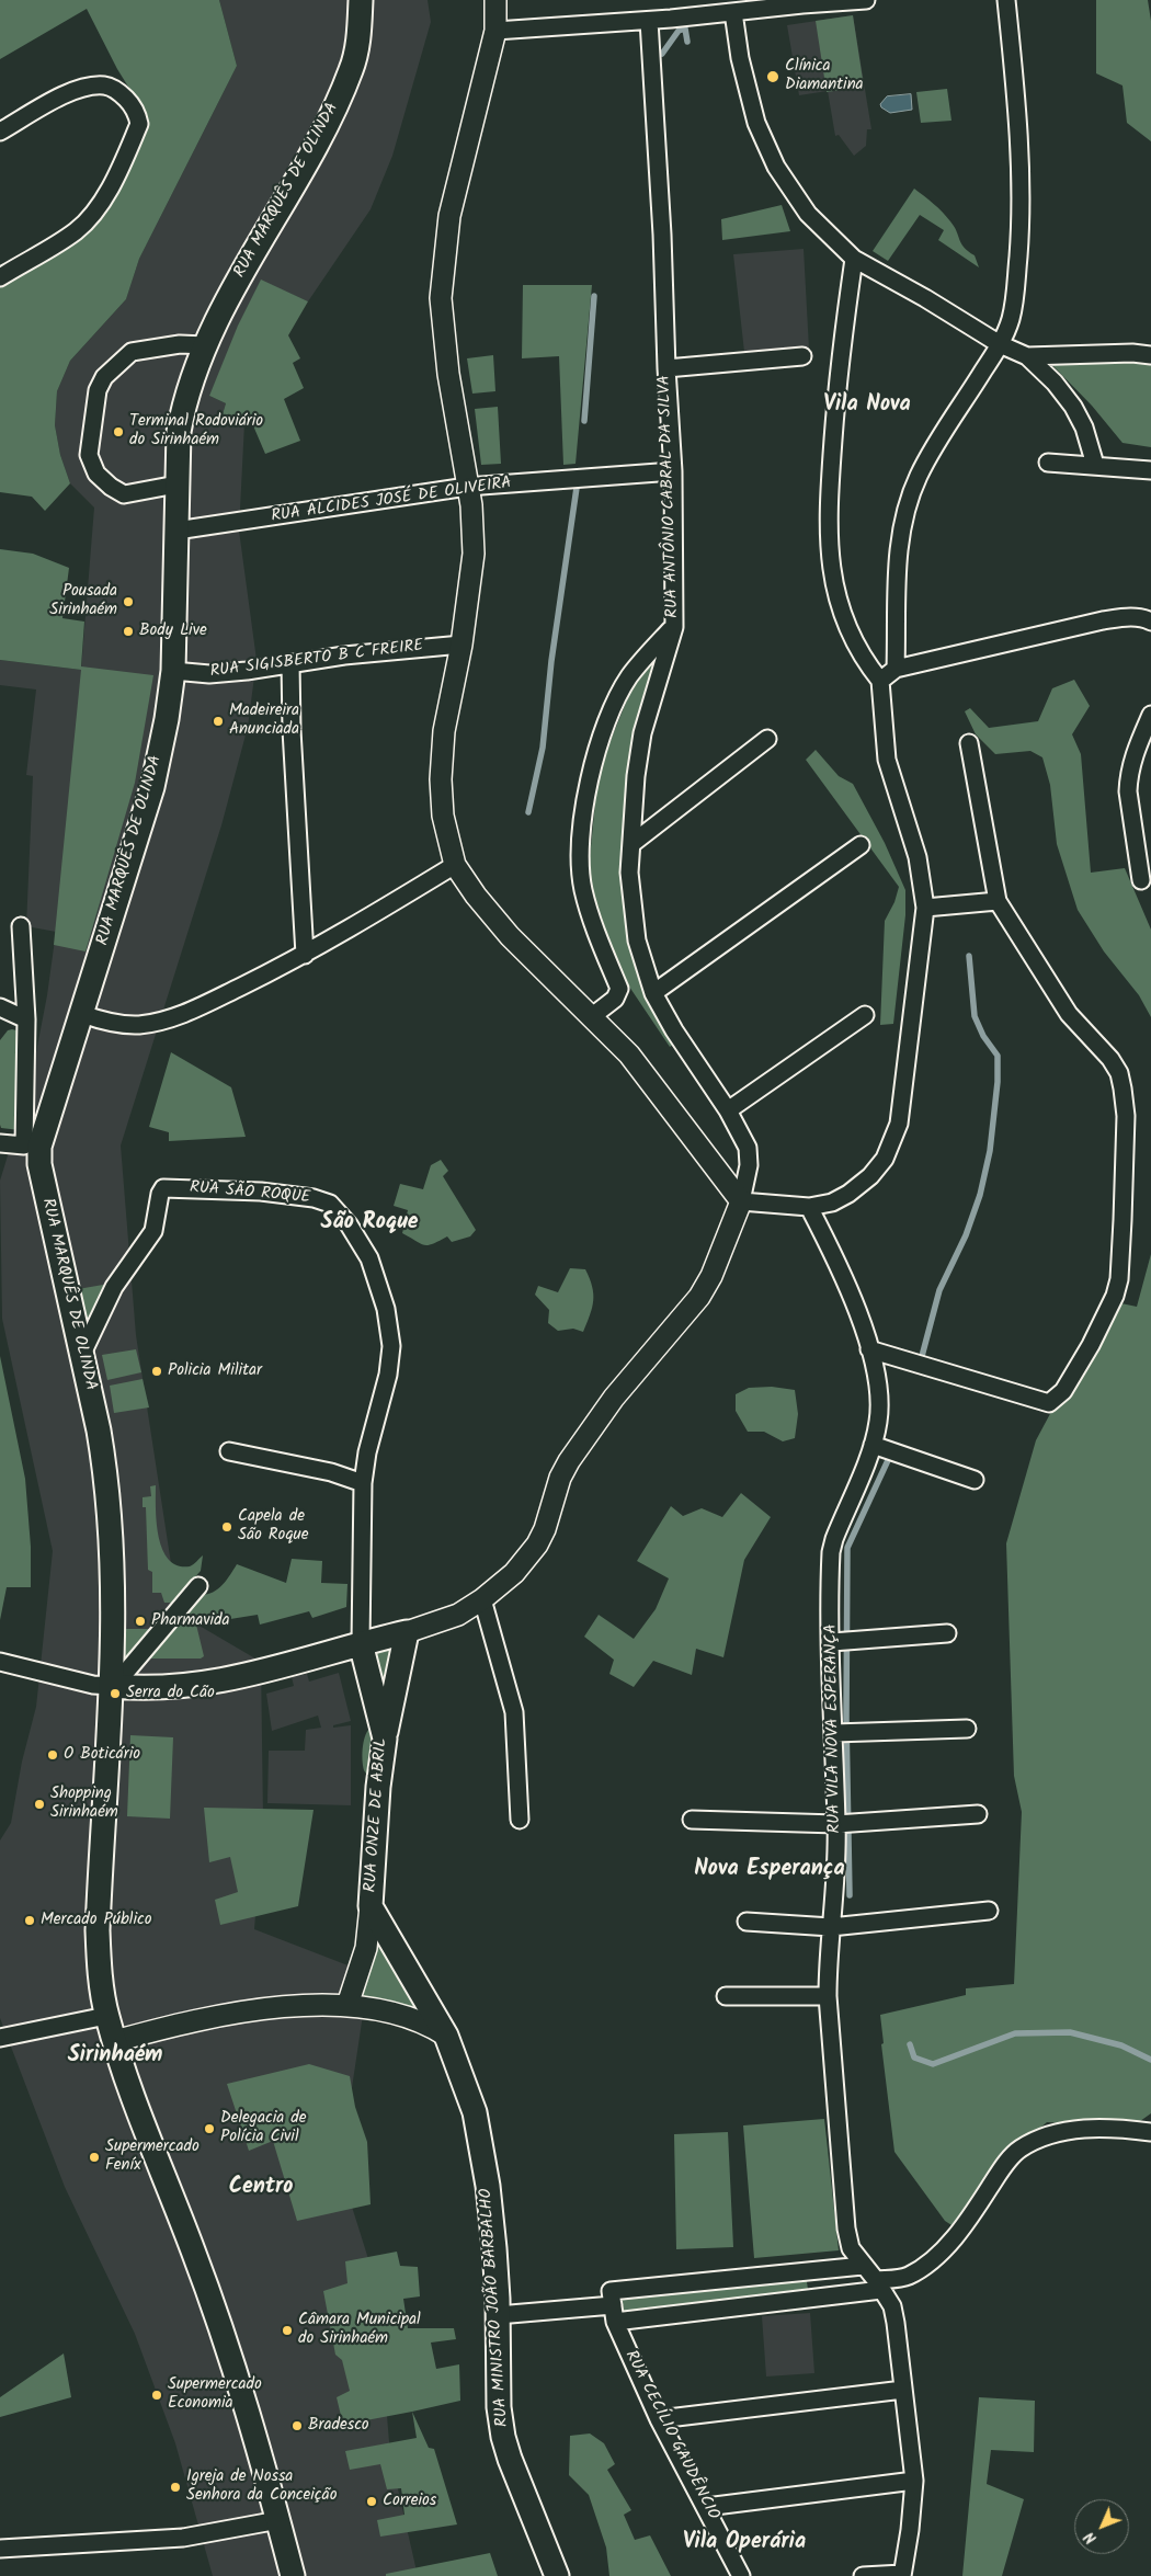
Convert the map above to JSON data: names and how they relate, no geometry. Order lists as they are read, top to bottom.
{
  "streets": {
    "main road": ["RUA MARQUÊS DE OLINDA", "RUA ONZE DE ABRIL", "RUA MINISTRO JOÃO BARBALHO"],
    "street": [
      "RUA ANTÔNIO CABRAL DA SILVA",
      "RUA ALCIDES JOSÉ DE OLIVEIRA",
      "RUA SIGISBERTO B C FREIRE",
      "RUA SÃO ROQUE",
      "RUA VILA NOVA ESPERANÇA",
      "RUA CECÍLIO GAUDÊNCIO"
    ]
  },
  "crossings": [
    ["RUA MARQUÊS DE OLINDA", "RUA ALCIDES JOSÉ DE OLIVEIRA"],
    ["RUA MARQUÊS DE OLINDA", "RUA SIGISBERTO B C FREIRE"],
    ["RUA MARQUÊS DE OLINDA", "RUA SÃO ROQUE"],
    ["RUA ANTÔNIO CABRAL DA SILVA", "RUA ALCIDES JOSÉ DE OLIVEIRA"],
    ["RUA SÃO ROQUE", "RUA ONZE DE ABRIL"],
    ["RUA ONZE DE ABRIL", "RUA MINISTRO JOÃO BARBALHO"]
  ],
  "districts": [
    "Vila Nova",
    "São Roque",
    "Nova Esperança",
    "Sirinhaém",
    "Centro",
    "Vila Operária"
  ],
  "places": [
    "Clínica Diamantina",
    "Terminal Rodoviário do Sirinhaém",
    "Pousada Sirinhaém",
    "Body Live",
    "Madeireira Anunciada",
    "Policia Militar",
    "Capela de São Roque",
    "Pharmavida",
    "Serra do Cão",
    "O Boticário",
    "Shopping Sirinhaém",
    "Mercado Público",
    "Delegacia de Polícia Civil",
    "Supermercado Feníx",
    "Câmara Municipal do Sirinhaém",
    "Supermercado Economia",
    "Bradesco",
    "Igreja de Nossa Senhora da Conceição",
    "Correios"
  ],
  "north": "bottom left"
}
